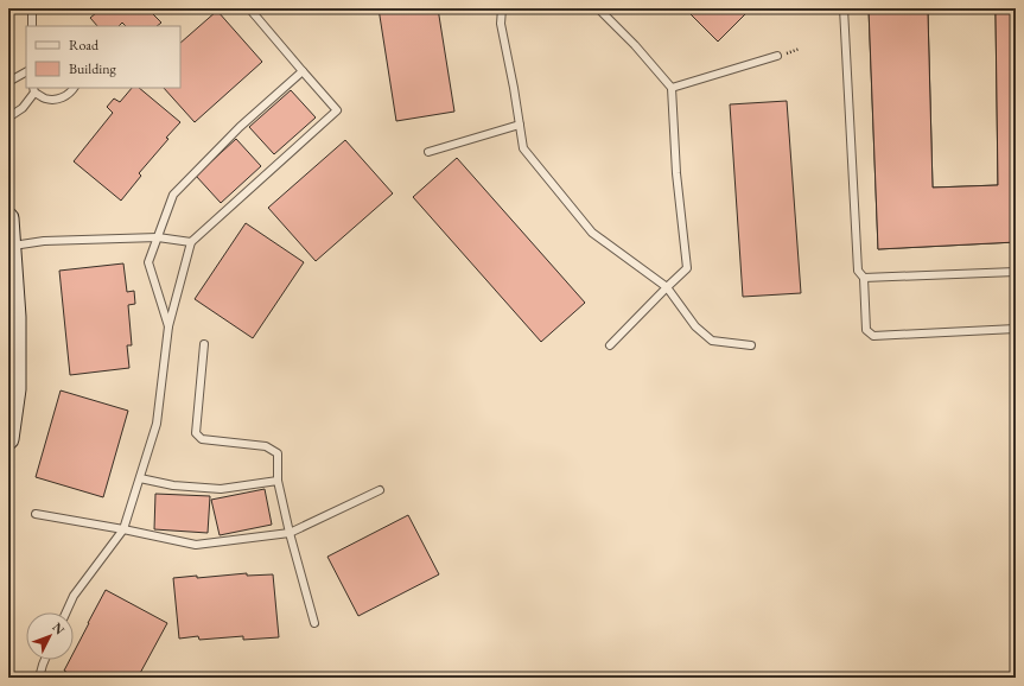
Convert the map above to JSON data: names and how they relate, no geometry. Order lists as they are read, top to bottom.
{
  "legend": ["Road", "Building"],
  "north": "top right"
}
